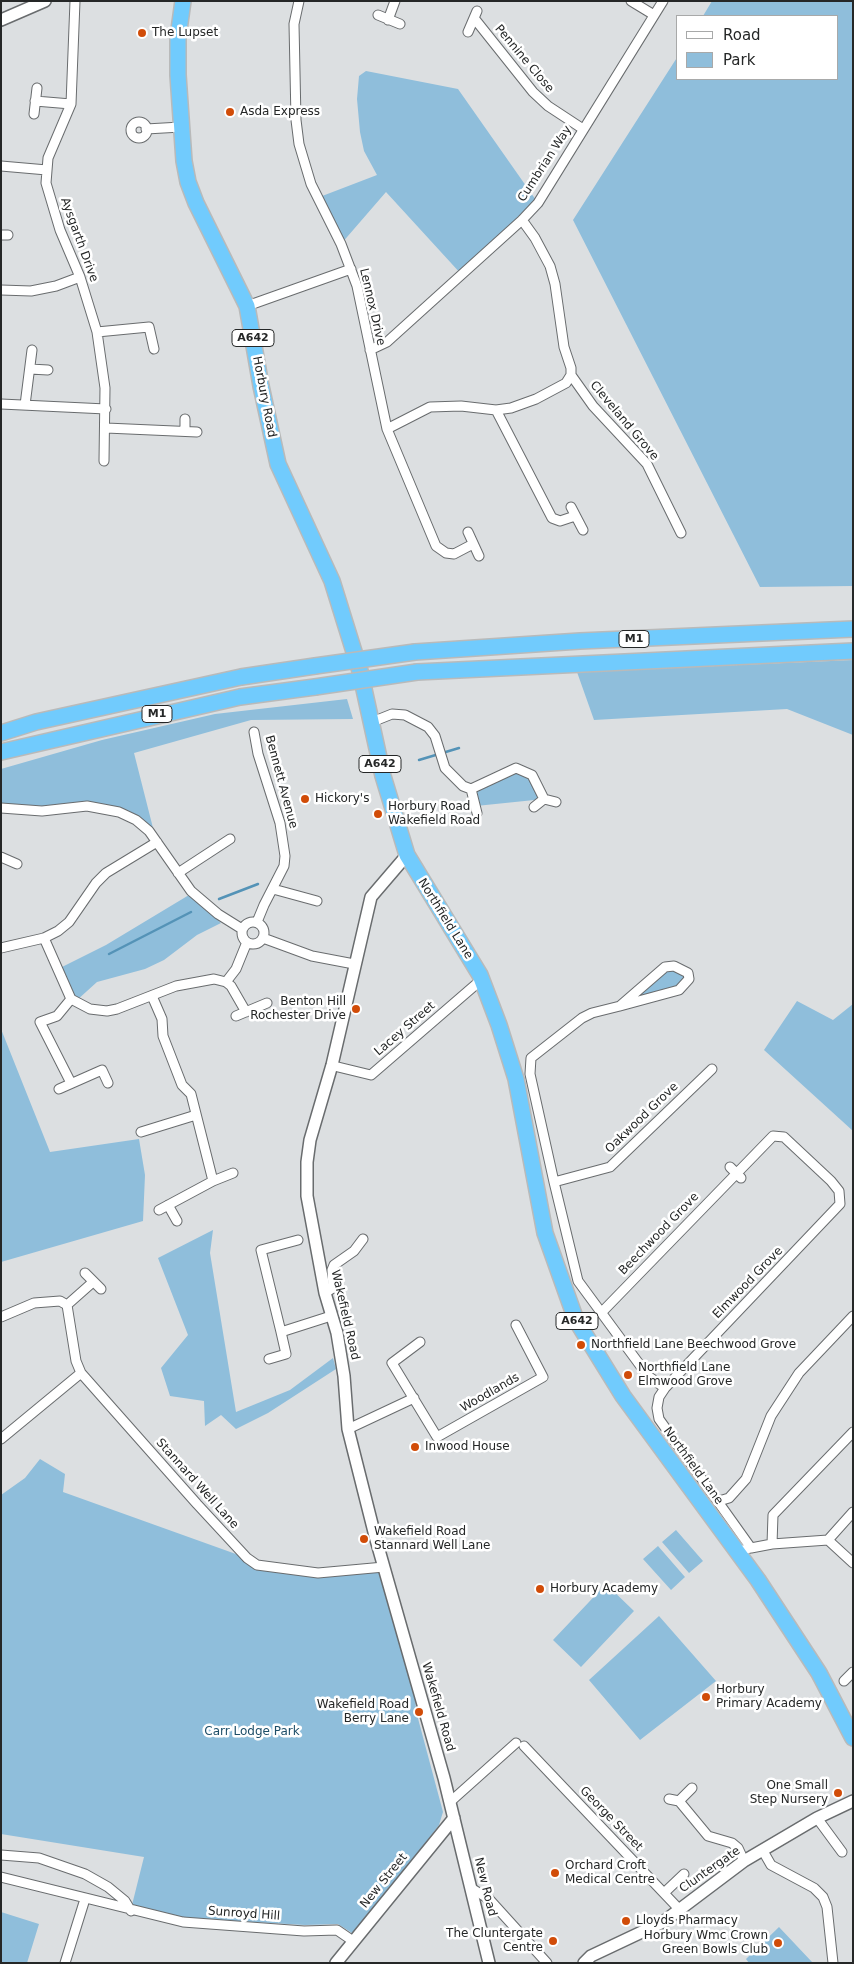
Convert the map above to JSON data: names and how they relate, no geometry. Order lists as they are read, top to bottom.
{
  "streets": {
    "highway": [
      "A642",
      "Horbury Road",
      "M1",
      "Northfield Lane"
    ],
    "main road": [
      "Wakefield Road",
      "Cluntergate",
      "New Street",
      "New Road"
    ],
    "street": [
      "Pennine Close",
      "Cumbrian Way",
      "Aysgarth Drive",
      "Lennox Drive",
      "Cleveland Grove",
      "Bennett Avenue",
      "Lacey Street",
      "Oakwood Grove",
      "Beechwood Grove",
      "Elmwood Grove",
      "Woodlands",
      "Stannard Well Lane",
      "George Street",
      "Sunroyd Hill"
    ]
  },
  "crossings": [
    ["Pennine Close", "Cumbrian Way"],
    ["Cumbrian Way", "Lennox Drive"],
    ["Cumbrian Way", "Cleveland Grove"],
    ["Horbury Road", "Northfield Lane"],
    ["Northfield Lane", "Lacey Street"],
    ["Northfield Lane", "Elmwood Grove"],
    ["Northfield Lane", "Wakefield Road"],
    ["Beechwood Grove", "Elmwood Grove"],
    ["Wakefield Road", "Stannard Well Lane"],
    ["Wakefield Road", "George Street"],
    ["Wakefield Road", "New Street"],
    ["Wakefield Road", "New Road"],
    ["George Street", "Cluntergate"],
    ["New Street", "New Road"],
    ["New Street", "Sunroyd Hill"]
  ],
  "parks": ["Carr Lodge Park"],
  "places": [
    "The Lupset",
    "Asda Express",
    "Hickory's",
    "Horbury Road Wakefield Road",
    "Benton Hill Rochester Drive",
    "Northfield Lane Beechwood Grove",
    "Northfield Lane Elmwood Grove",
    "Inwood House",
    "Wakefield Road Stannard Well Lane",
    "Horbury Academy",
    "Horbury Primary Academy",
    "Wakefield Road Berry Lane",
    "One Small Step Nursery",
    "Orchard Croft Medical Centre",
    "Lloyds Pharmacy",
    "The Cluntergate Centre",
    "Horbury Wmc Crown Green Bowls Club"
  ],
  "legend": ["Road", "Park"]
}
